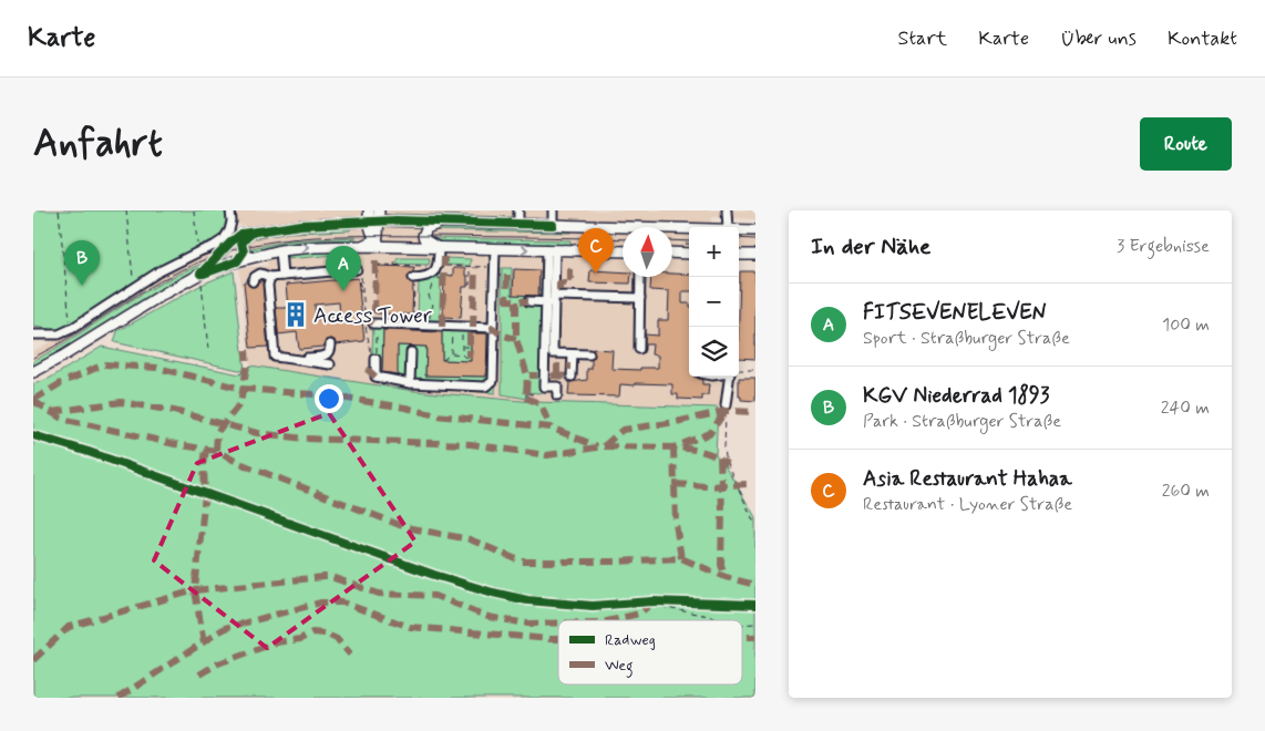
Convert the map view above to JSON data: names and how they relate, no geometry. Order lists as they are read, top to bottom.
{
  "places": {
    "building": ["Access Tower"]
  },
  "legend": ["Radweg", "Weg"],
  "north": "top",
  "page": {
    "header": "Karte",
    "nav": [
      "Start",
      "Karte",
      "Über uns",
      "Kontakt"
    ],
    "buttons": "Route",
    "title": "Anfahrt",
    "heading": ["In der Nähe", "3 Ergebnisse"],
    "map_buttons": ["+", "−"],
    "pins": ["C", "B", "A"],
    "list": [
      {
        "mark": "A",
        "name": "FITSEVENELEVEN",
        "note": "Sport · Straßburger Straße",
        "value": "100 m"
      },
      {
        "mark": "B",
        "name": "KGV Niederrad 1893",
        "note": "Park · Straßburger Straße",
        "value": "240 m"
      },
      {
        "mark": "C",
        "name": "Asia Restaurant Hahaa",
        "note": "Restaurant · Lyoner Straße",
        "value": "260 m"
      }
    ]
  }
}
